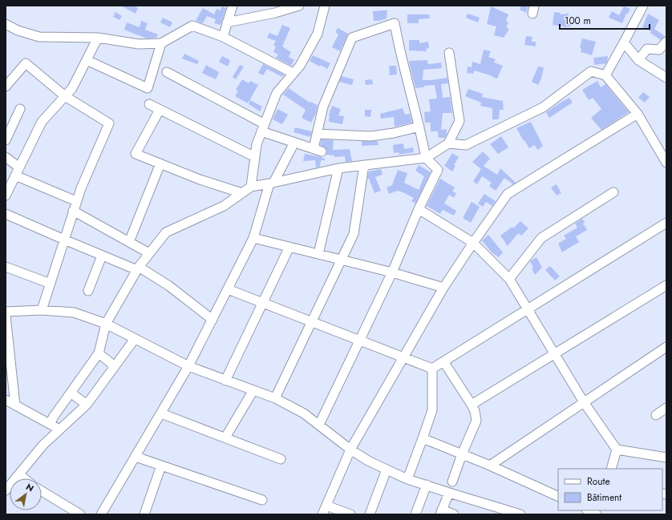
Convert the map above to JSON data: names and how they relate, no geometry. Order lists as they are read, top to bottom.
{
  "legend": ["Route", "Bâtiment"],
  "scale_bar": "100 m",
  "north": "top right"
}
